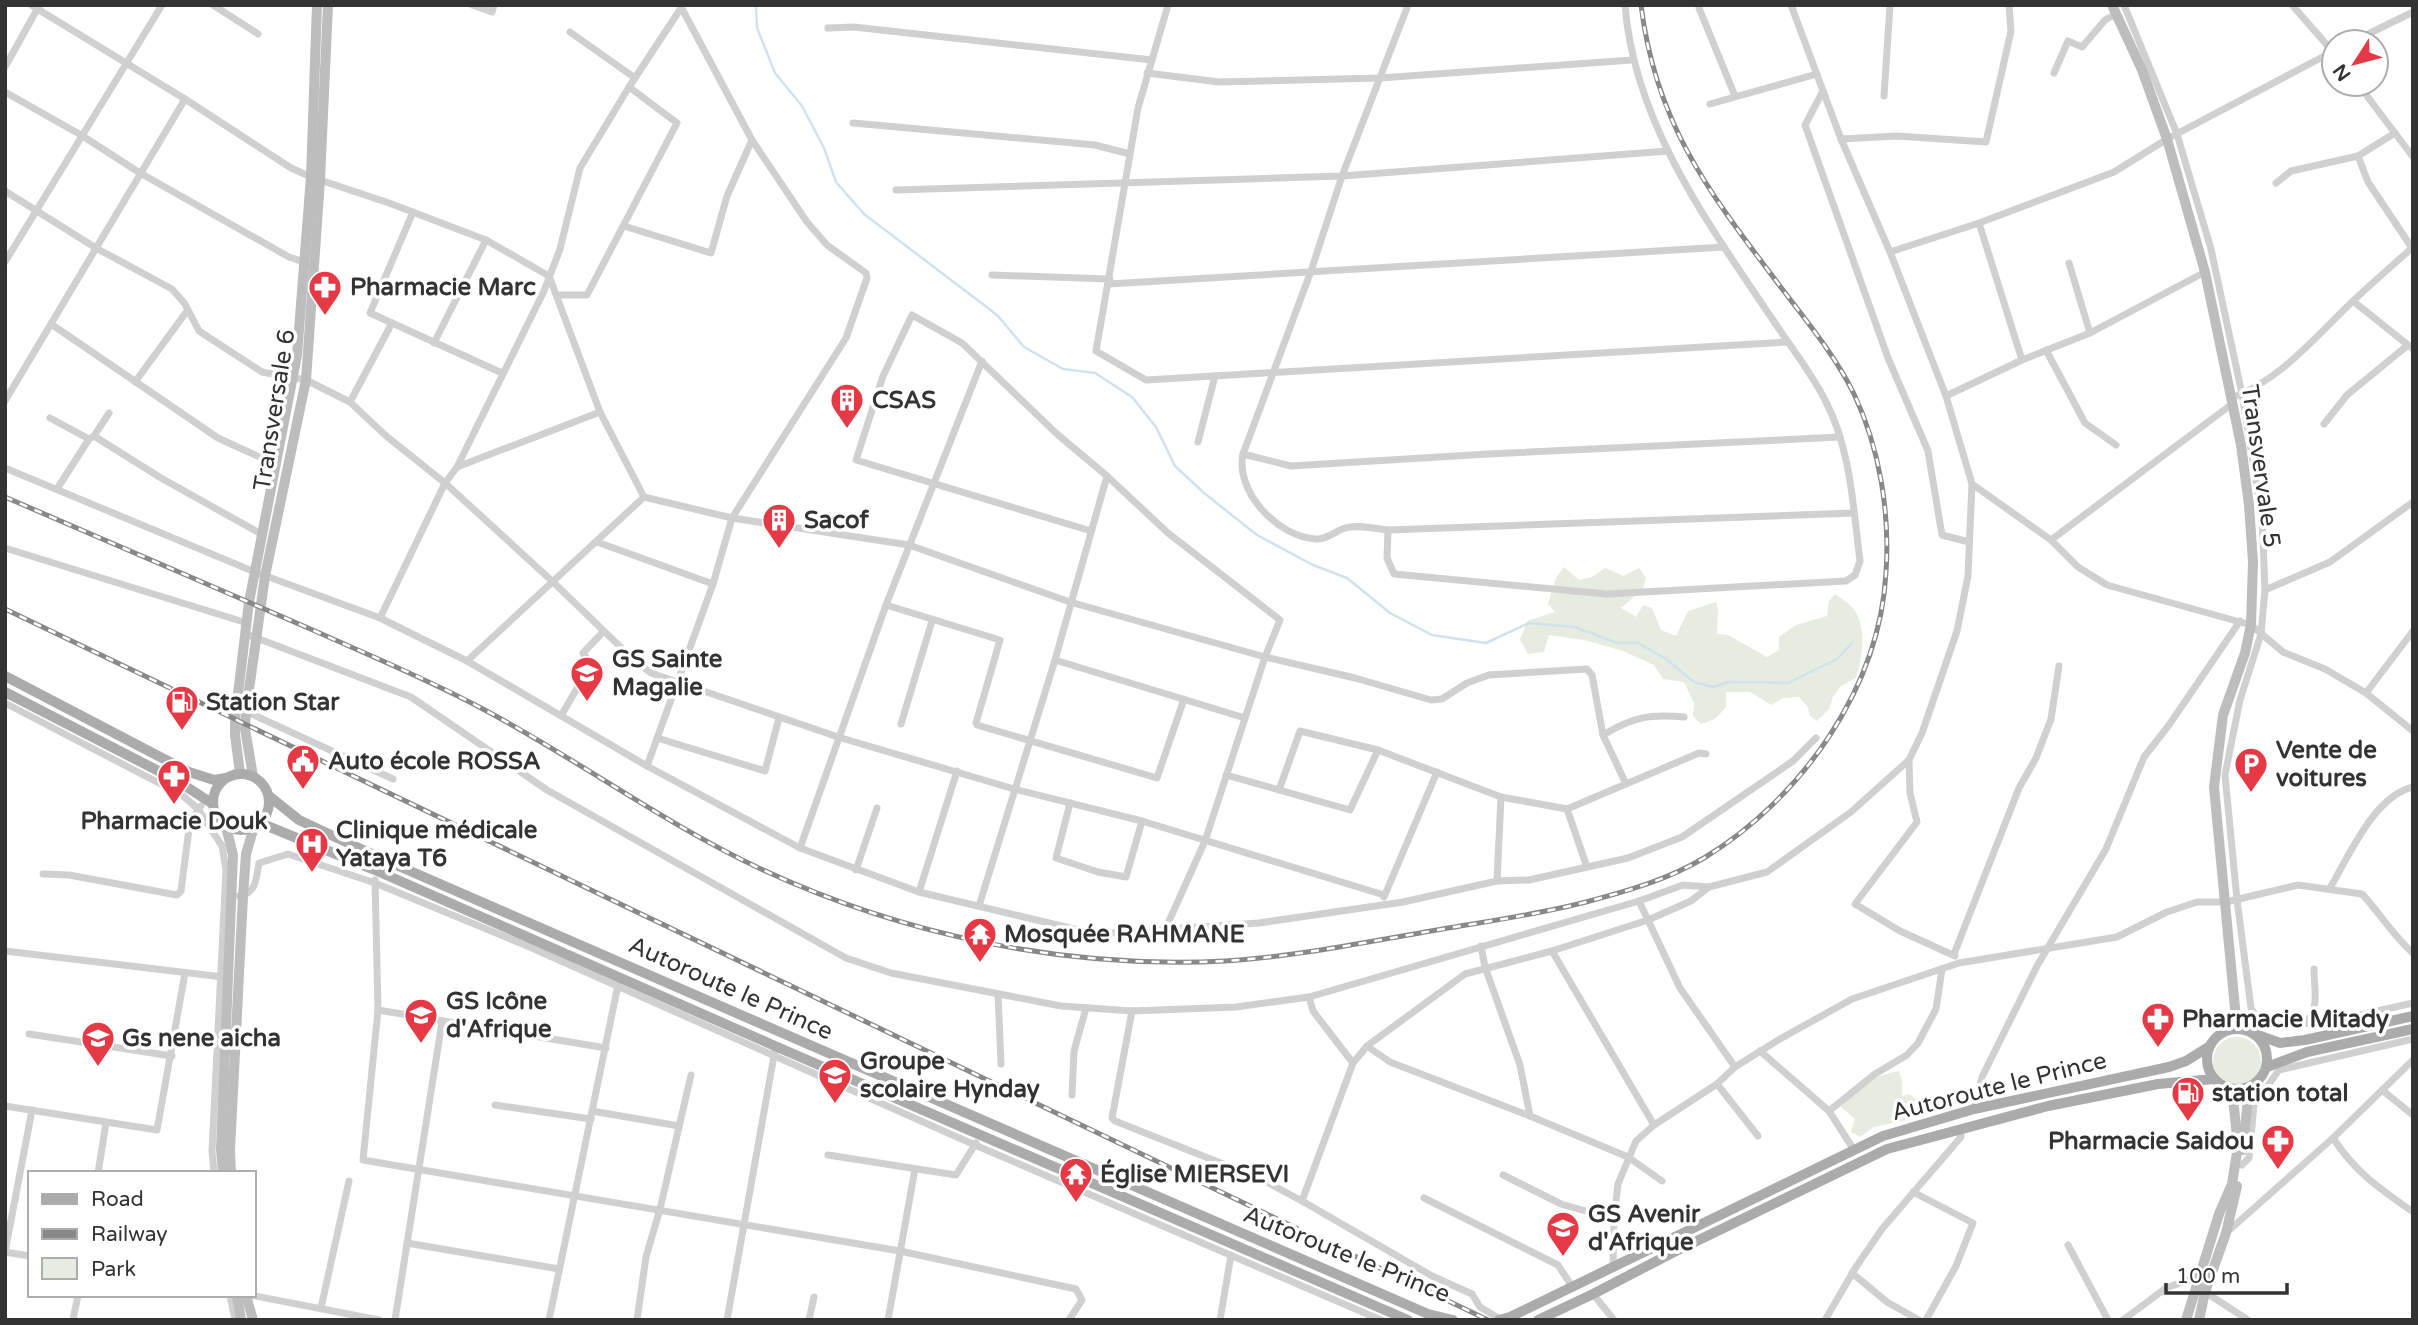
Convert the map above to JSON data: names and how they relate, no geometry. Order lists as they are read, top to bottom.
{
  "streets": {
    "main road": ["Transversale 6", "Transvervale 5", "Autoroute le Prince"]
  },
  "crossings": [
    ["Transversale 6", "Autoroute le Prince"],
    ["Transvervale 5", "Autoroute le Prince"]
  ],
  "places": {
    "pharmacy": [
      "Pharmacie Marc",
      "Pharmacie Douk",
      "Pharmacie Mitady",
      "Pharmacie Saidou"
    ],
    "building": ["CSAS", "Sacof"],
    "school or university": [
      "GS Sainte Magalie",
      "GS Icône d'Afrique",
      "Gs nene aicha",
      "Groupe scolaire Hynday",
      "GS Avenir d'Afrique"
    ],
    "fuel station": ["Station Star", "station total"],
    "public building": ["Auto école ROSSA"],
    "parking": ["Vente de voitures"],
    "hospital": ["Clinique médicale Yataya T6"],
    "temple": ["Mosquée RAHMANE", "Église MIERSEVI"]
  },
  "legend": ["Road", "Railway", "Park"],
  "scale_bar": "100 m",
  "north": "bottom left"
}
